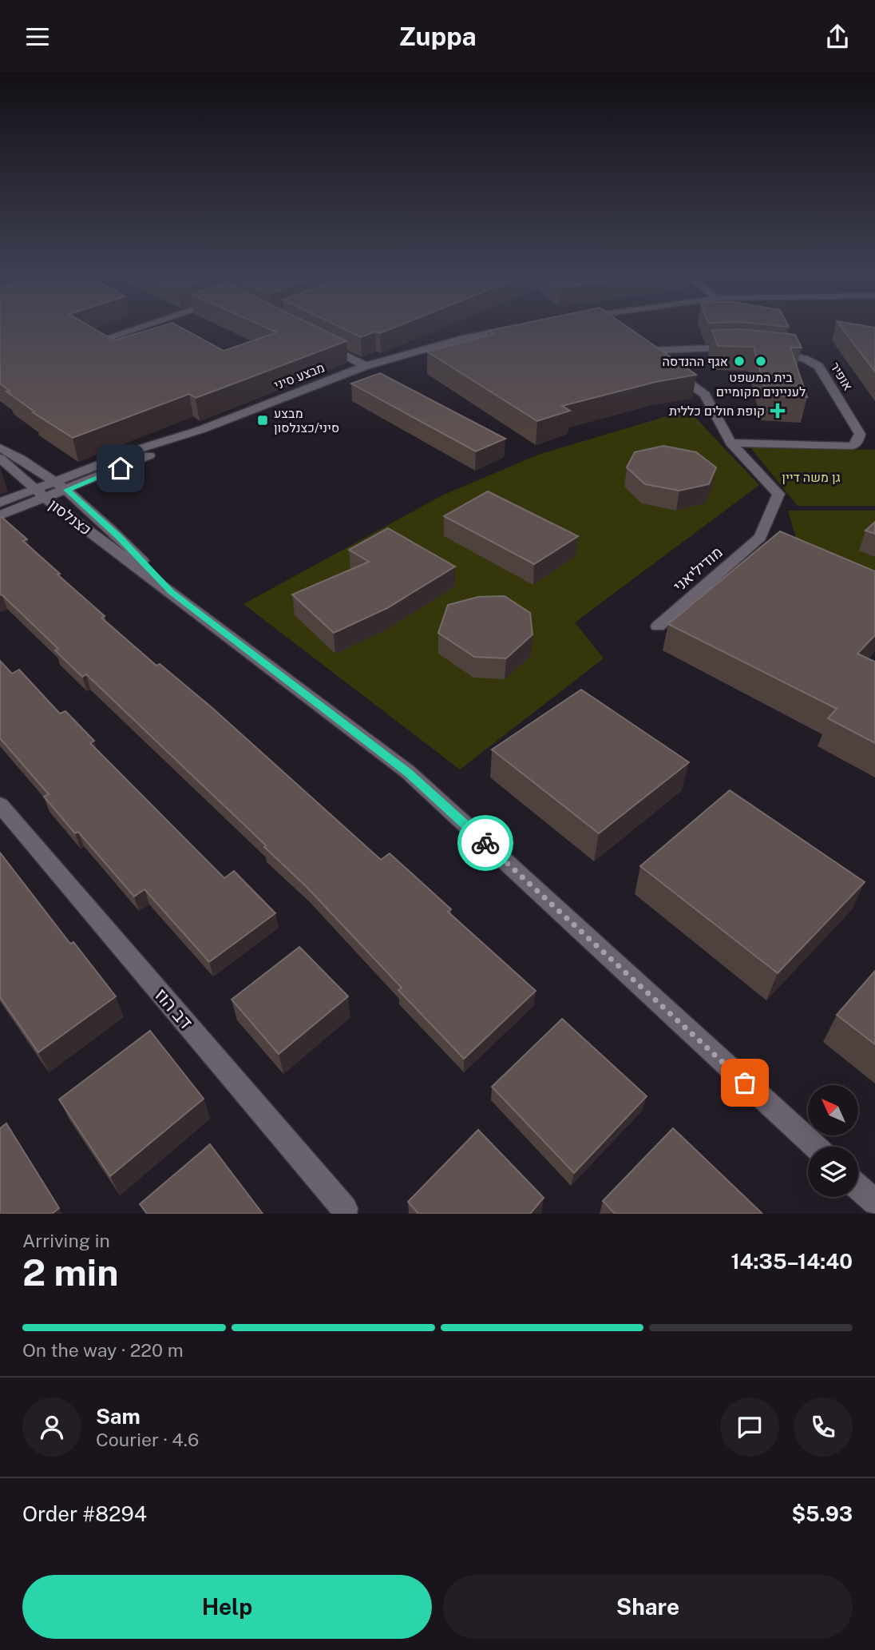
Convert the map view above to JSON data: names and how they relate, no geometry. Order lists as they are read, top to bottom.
{
  "streets": {
    "street": [
      "מבצע סיני",
      "אופיר",
      "כצנלסון",
      "מודיליאני",
      "דב הוז"
    ]
  },
  "crossings": [
    ["מבצע סיני", "כצנלסון"],
    ["אופיר", "מודיליאני"]
  ],
  "parks": ["גן משה דיין"],
  "places": {
    "other": ["אגף ההנדסה", "בית המשפט לעניינים מקומיים"],
    "health": ["קופת חולים כללית"],
    "transit": ["מבצע סיני/כצנלסון"]
  },
  "north": "top left",
  "page": {
    "header": "Zuppa",
    "heading": ["2 min", "Arriving in", "14:35–14:40"],
    "panel": [
      "Sam",
      "Courier · 4.6",
      "Order #8294",
      "$5.93"
    ],
    "bar": "On the way · 220 m",
    "buttons": ["Help", "Share"]
  }
}
